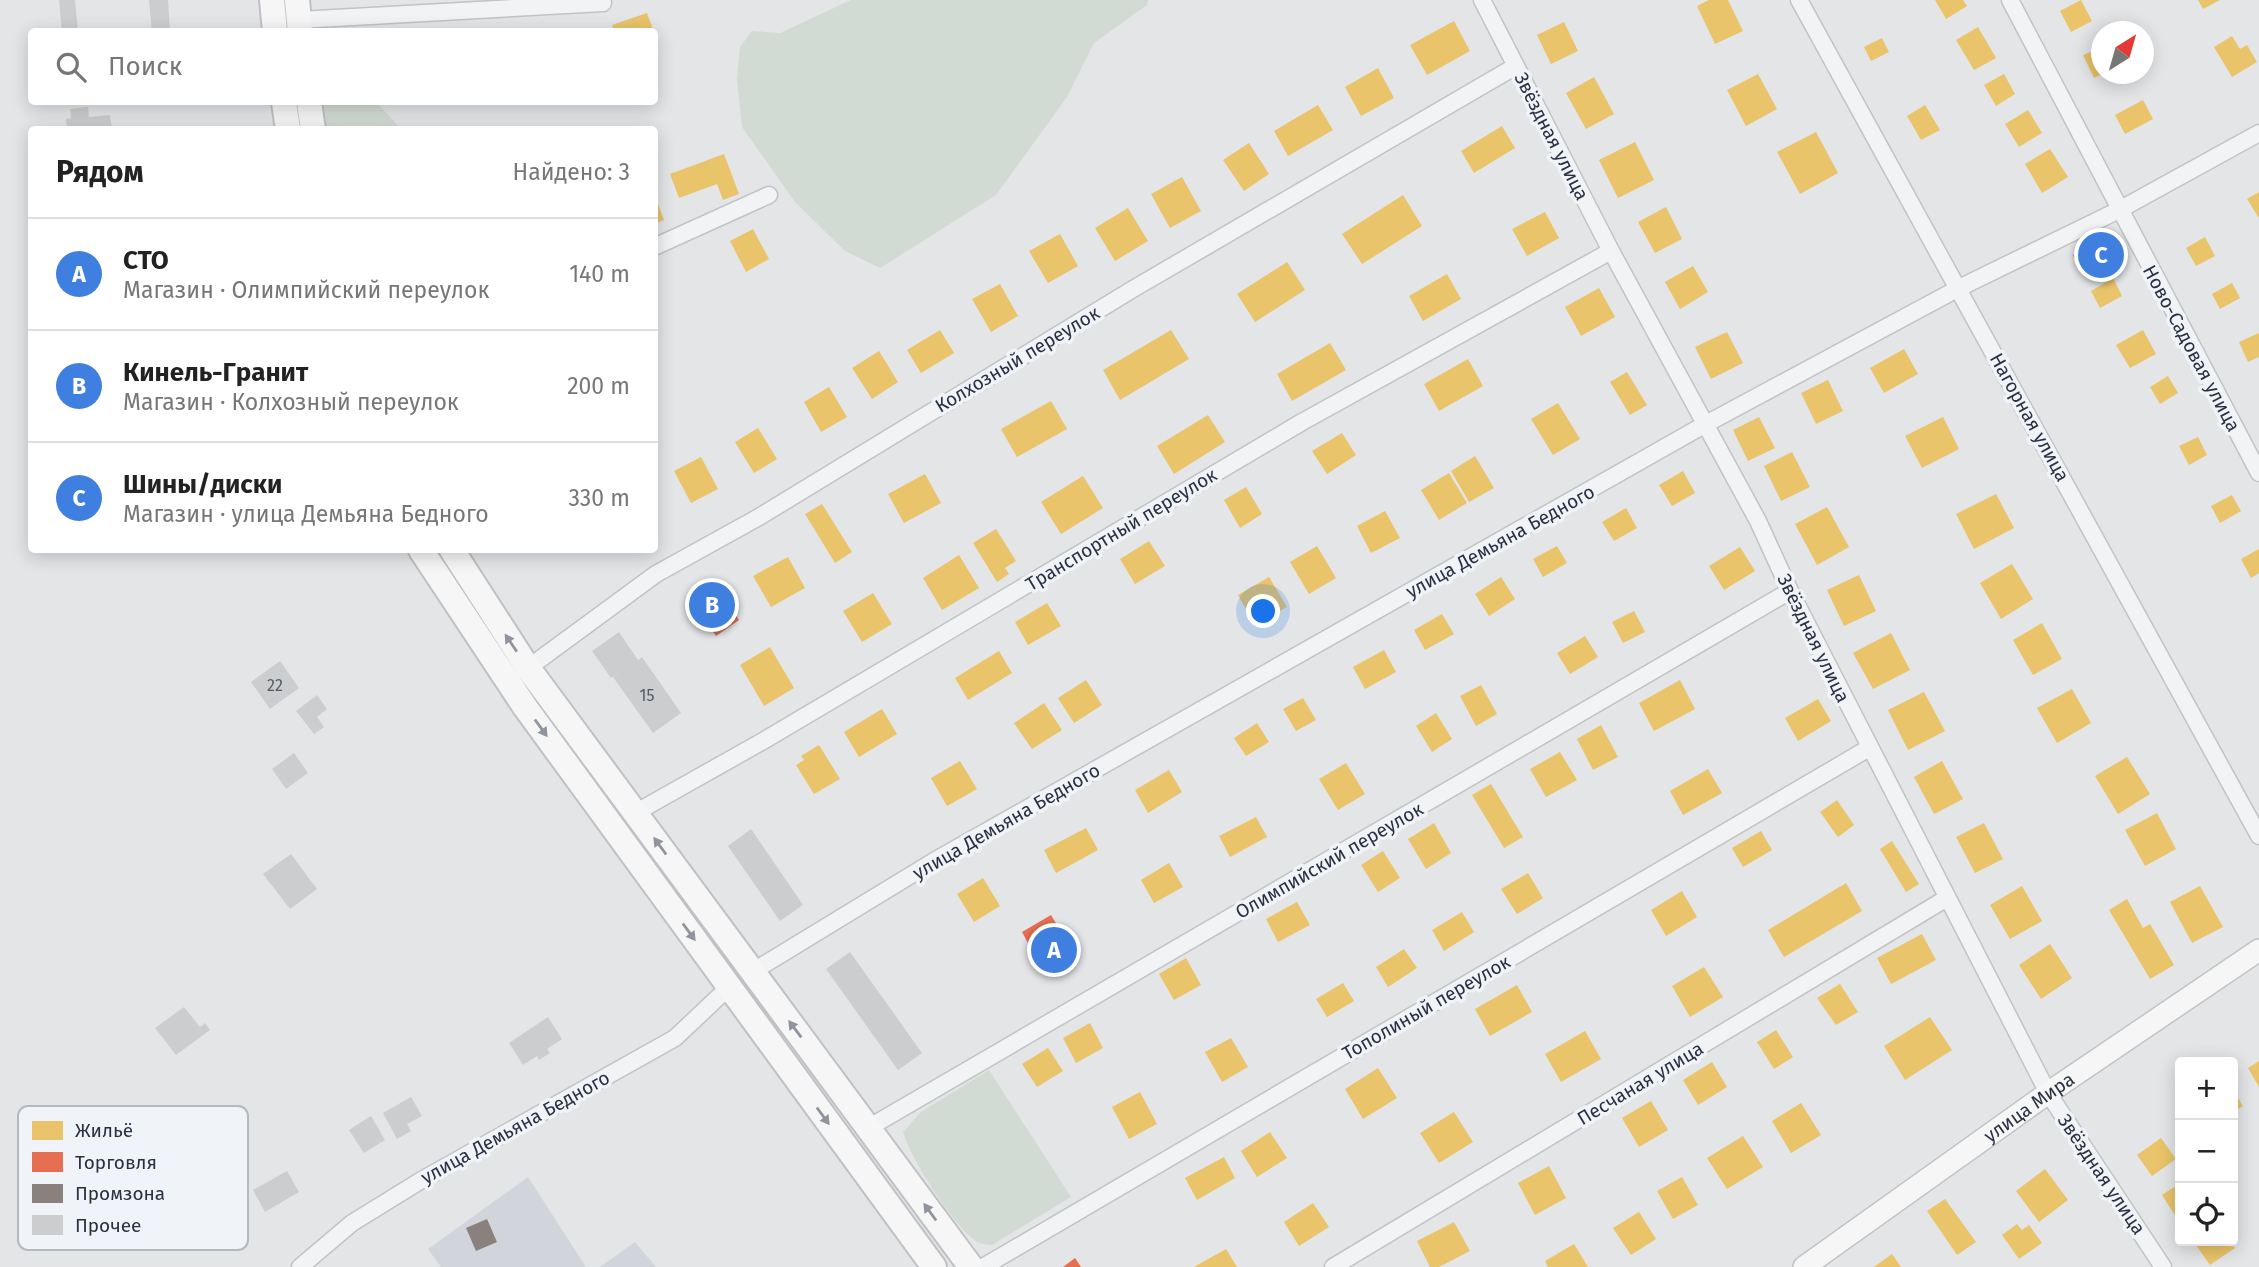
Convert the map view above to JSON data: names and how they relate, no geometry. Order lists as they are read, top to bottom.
{
  "streets": {
    "main road": ["улица Мира"],
    "street": [
      "Звёздная улица",
      "Ново-Садовая улица",
      "Колхозный переулок",
      "Нагорная улица",
      "Транспортный переулок",
      "улица Демьяна Бедного",
      "Олимпийский переулок",
      "Тополиный переулок",
      "Песчаная улица"
    ]
  },
  "crossings": [
    ["Звёздная улица", "Колхозный переулок"],
    ["Звёздная улица", "Транспортный переулок"],
    ["Звёздная улица", "улица Демьяна Бедного"],
    ["Звёздная улица", "Олимпийский переулок"],
    ["Звёздная улица", "Тополиный переулок"],
    ["Звёздная улица", "Песчаная улица"],
    ["Звёздная улица", "улица Мира"],
    ["Ново-Садовая улица", "улица Демьяна Бедного"],
    ["Нагорная улица", "улица Демьяна Бедного"]
  ],
  "house_numbers": ["22", "15"],
  "legend": [
    "Жильё",
    "Торговля",
    "Промзона",
    "Прочее"
  ],
  "north": "top right",
  "page": {
    "search": "Поиск",
    "heading": ["Рядом", "Найдено: 3"],
    "list": [
      {
        "mark": "A",
        "name": "СТО",
        "note": "Магазин · Олимпийский переулок",
        "value": "140 m"
      },
      {
        "mark": "B",
        "name": "Кинель-Гранит",
        "note": "Магазин · Колхозный переулок",
        "value": "200 m"
      },
      {
        "mark": "C",
        "name": "Шины/диски",
        "note": "Магазин · улица Демьяна Бедного",
        "value": "330 m"
      }
    ],
    "pins": ["C", "B", "A"],
    "map_buttons": ["+", "−"]
  }
}
